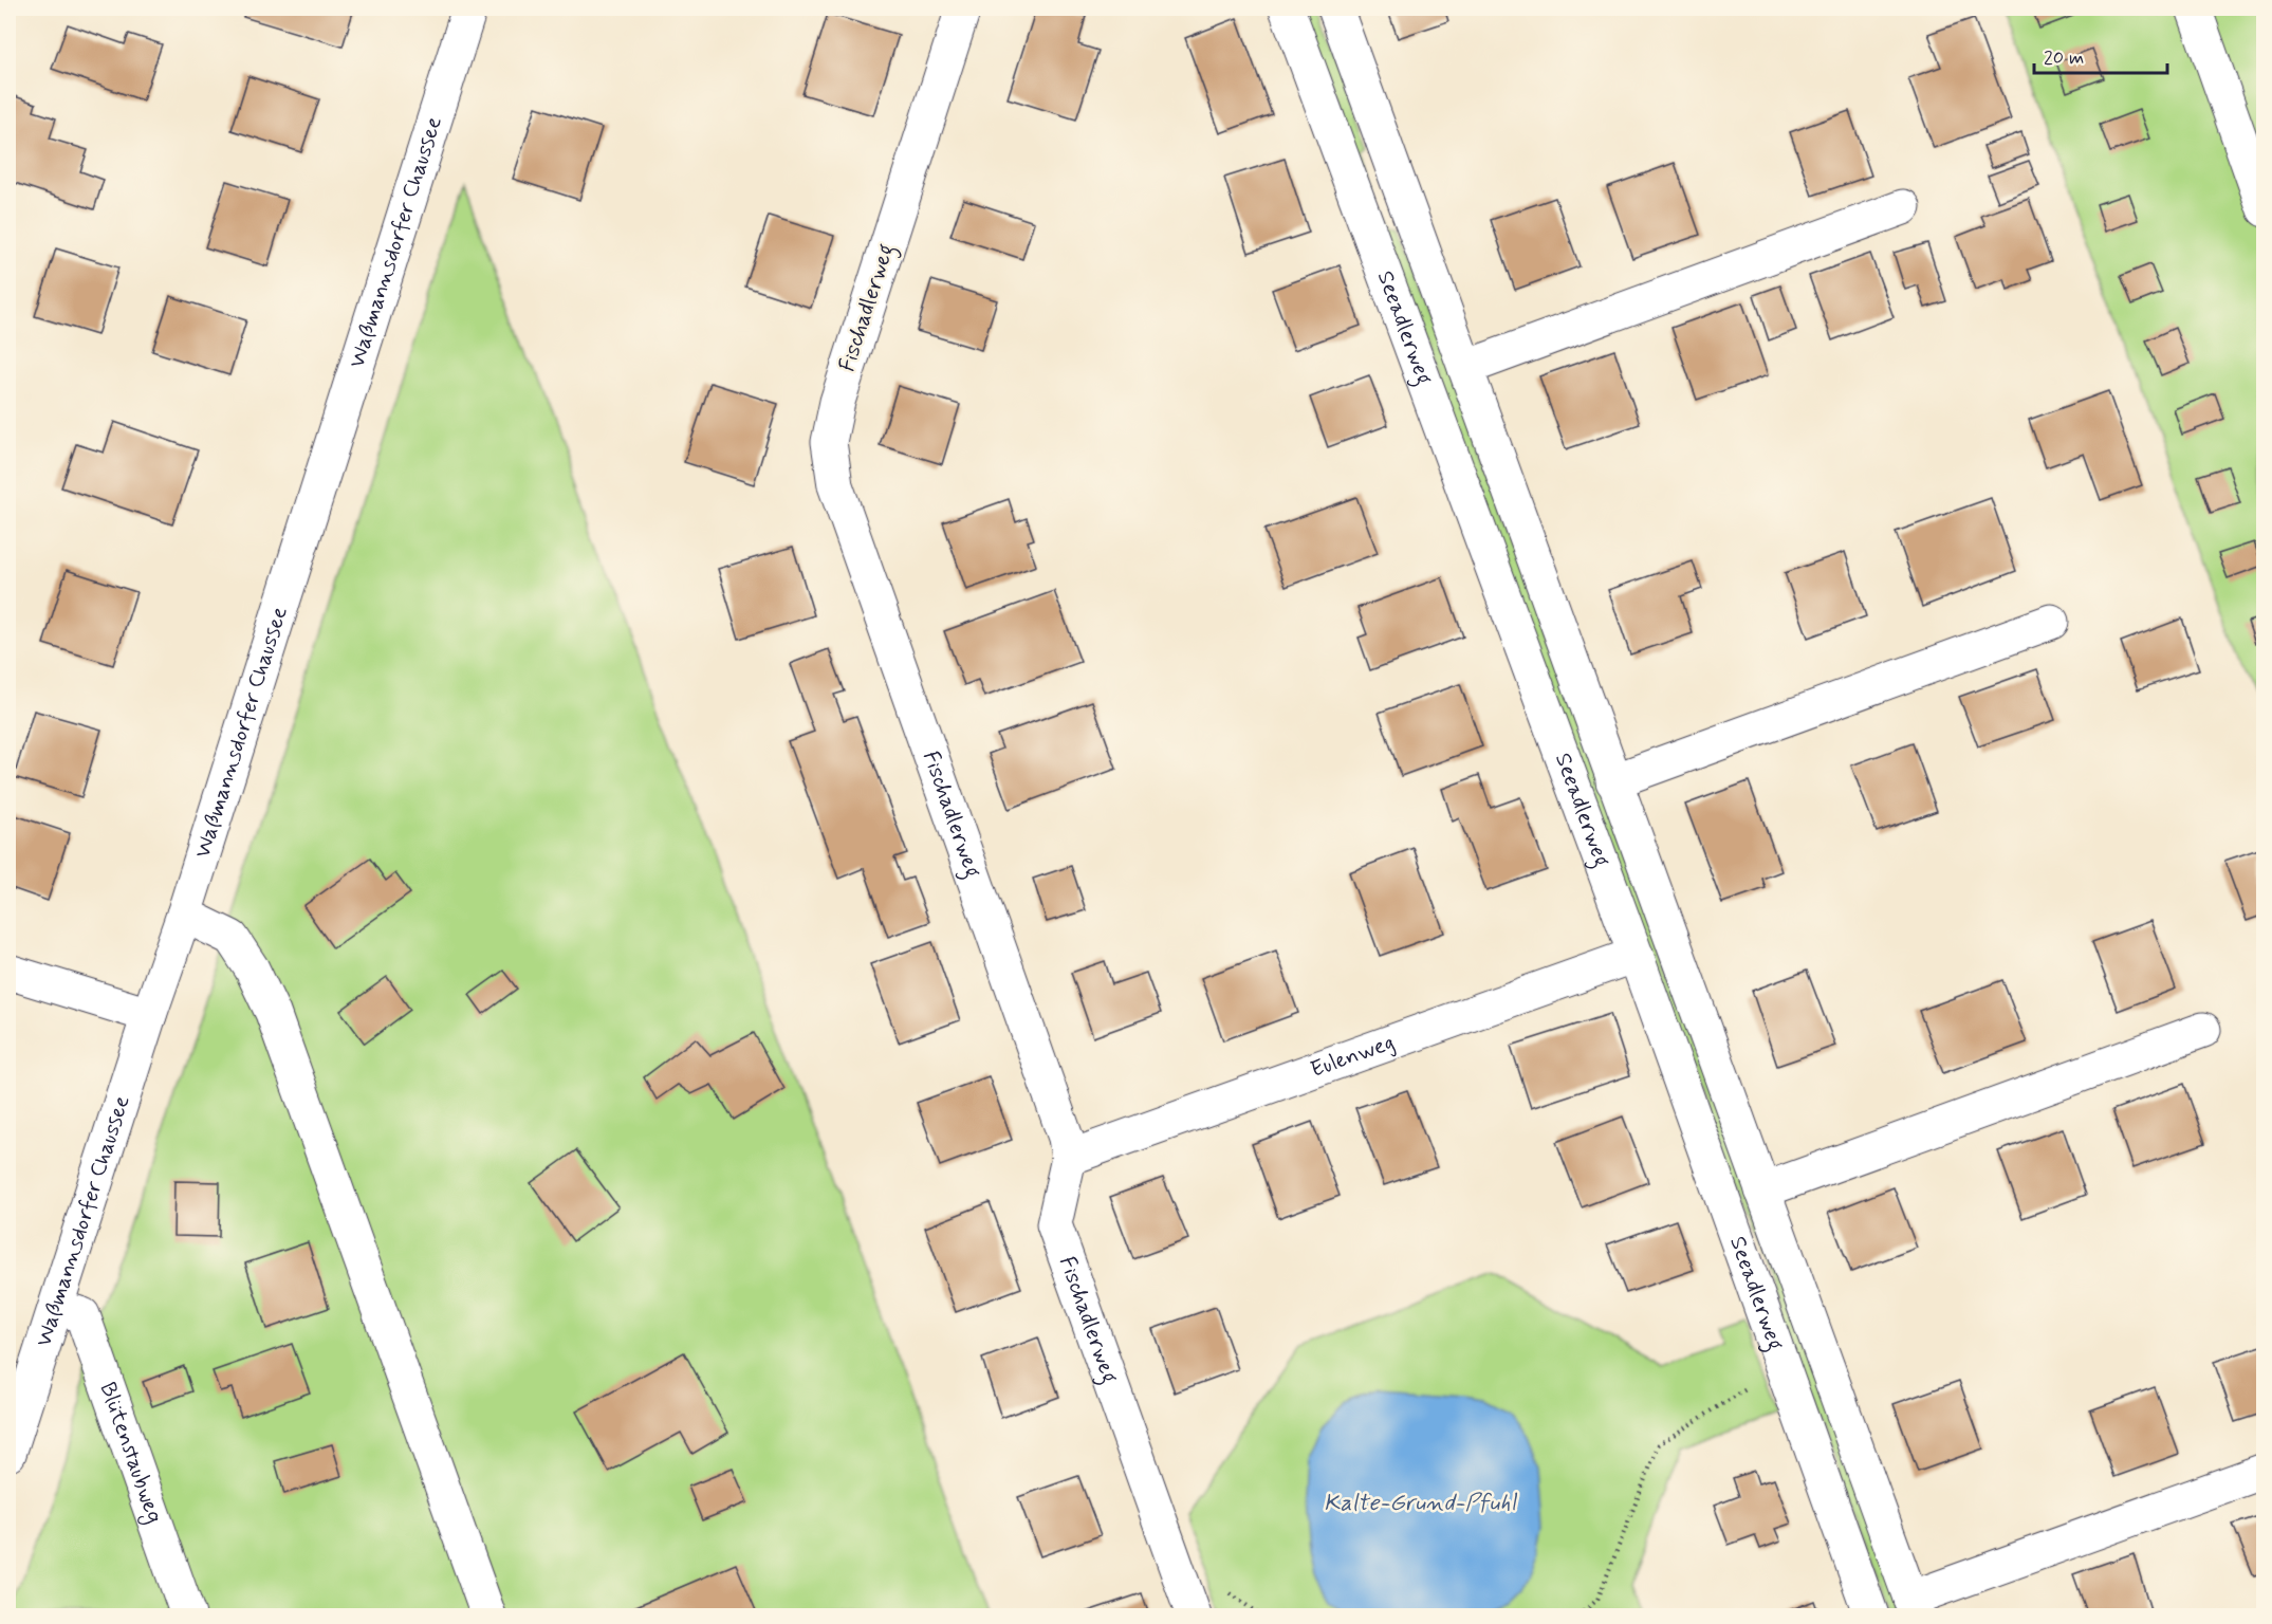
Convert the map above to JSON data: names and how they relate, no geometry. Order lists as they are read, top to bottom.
{
  "streets": {
    "street": [
      "Waßmannsdorfer Chaussee",
      "Fischadlerweg",
      "Seeadlerweg",
      "Eulenweg",
      "Blütenstaubweg"
    ]
  },
  "crossings": [
    ["Waßmannsdorfer Chaussee", "Blütenstaubweg"],
    ["Fischadlerweg", "Eulenweg"],
    ["Seeadlerweg", "Eulenweg"]
  ],
  "water": ["Kalte-Grund-Pfuhl"],
  "scale_bar": "20 m"
}
